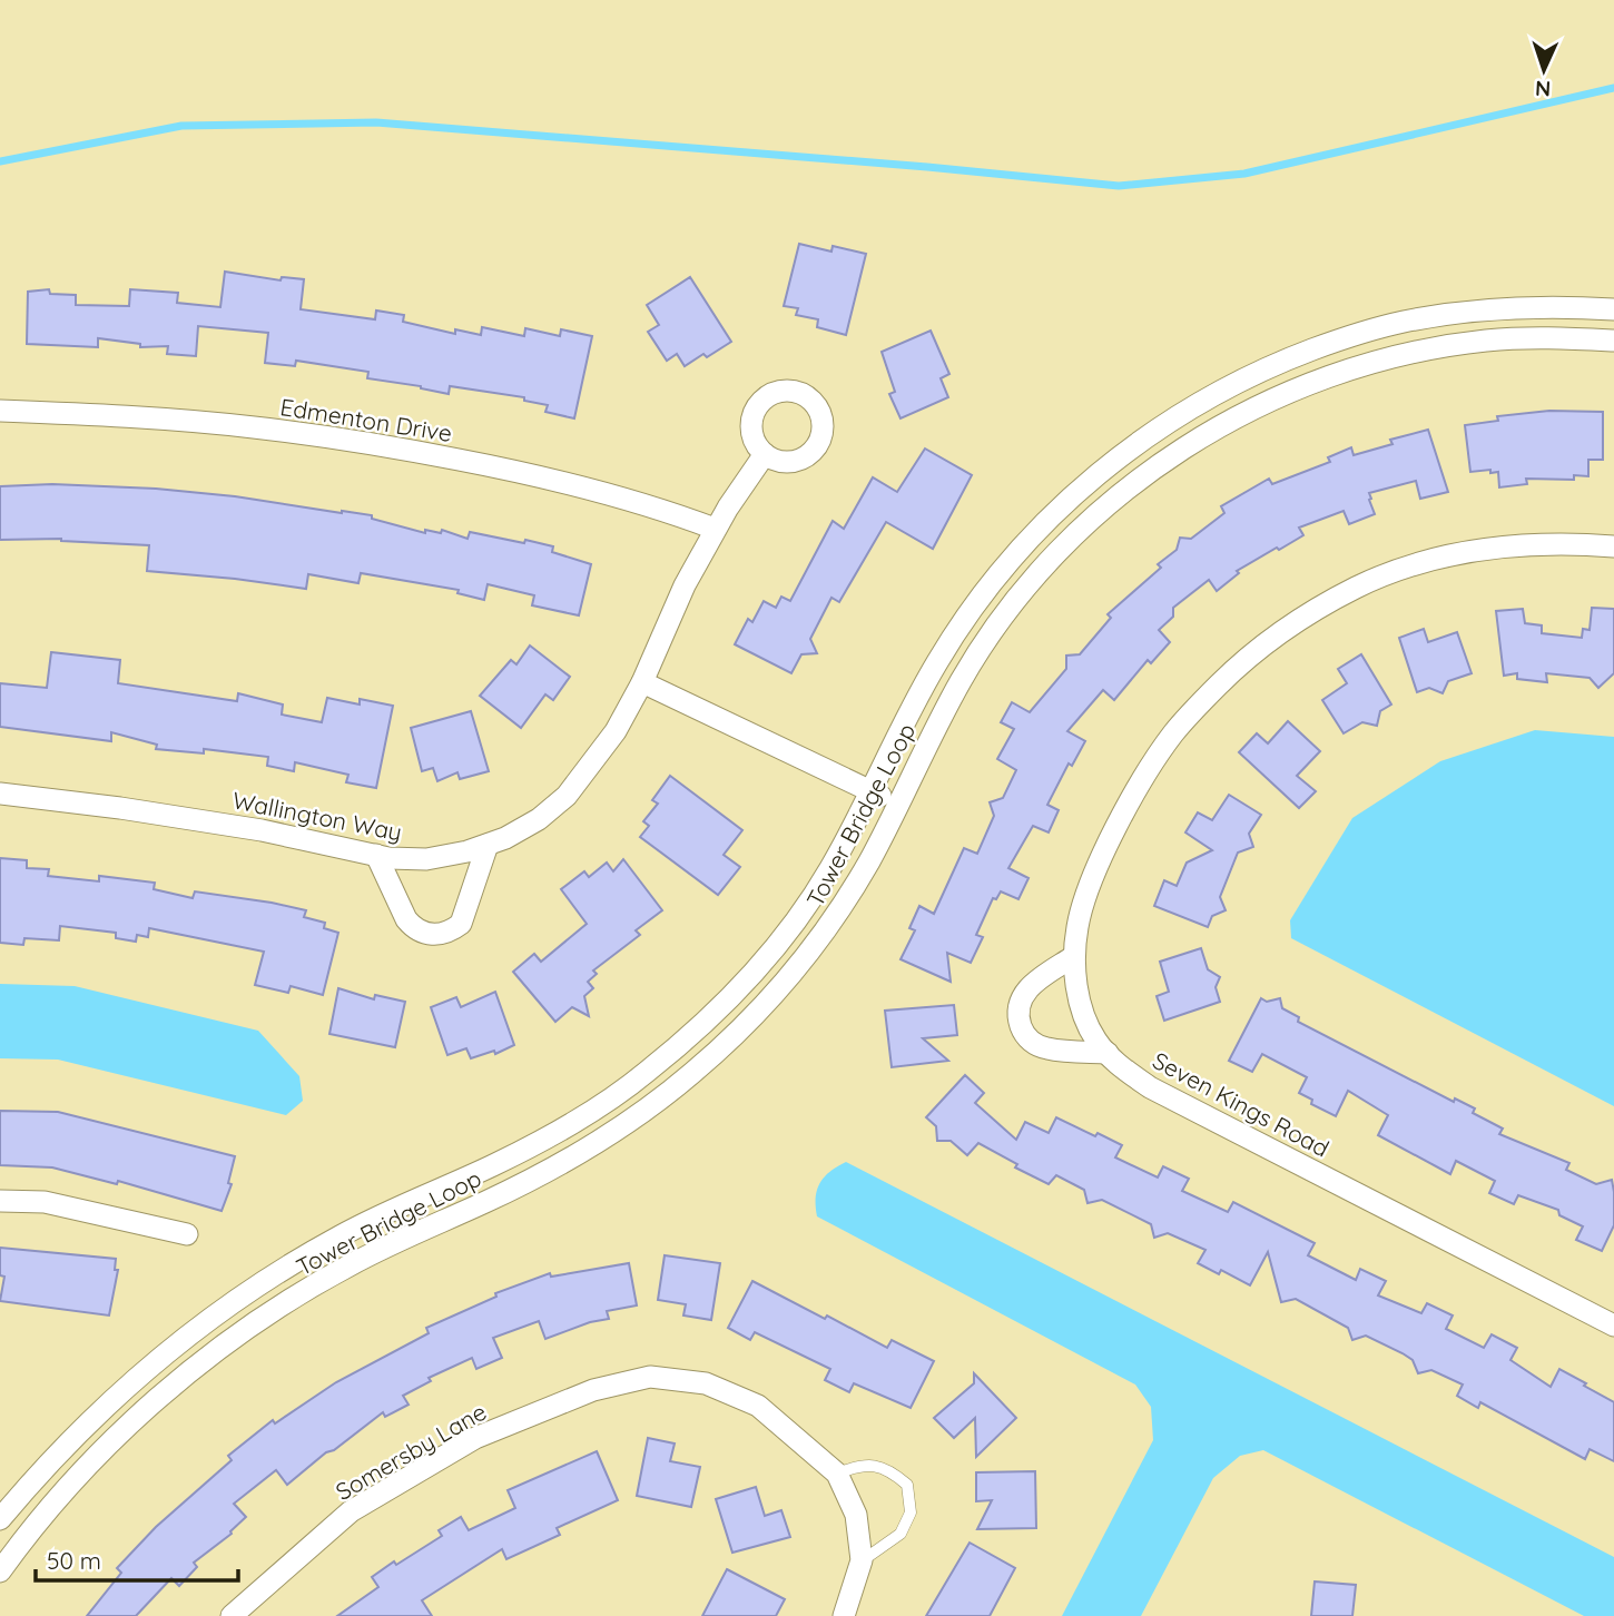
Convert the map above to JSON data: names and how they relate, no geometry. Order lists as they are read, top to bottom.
{
  "streets": {
    "street": [
      "Edmenton Drive",
      "Tower Bridge Loop",
      "Wallington Way",
      "Seven Kings Road",
      "Somersby Lane"
    ]
  },
  "crossings": [
    ["Edmenton Drive", "Wallington Way"]
  ],
  "scale_bar": "50 m",
  "north": "bottom"
}
